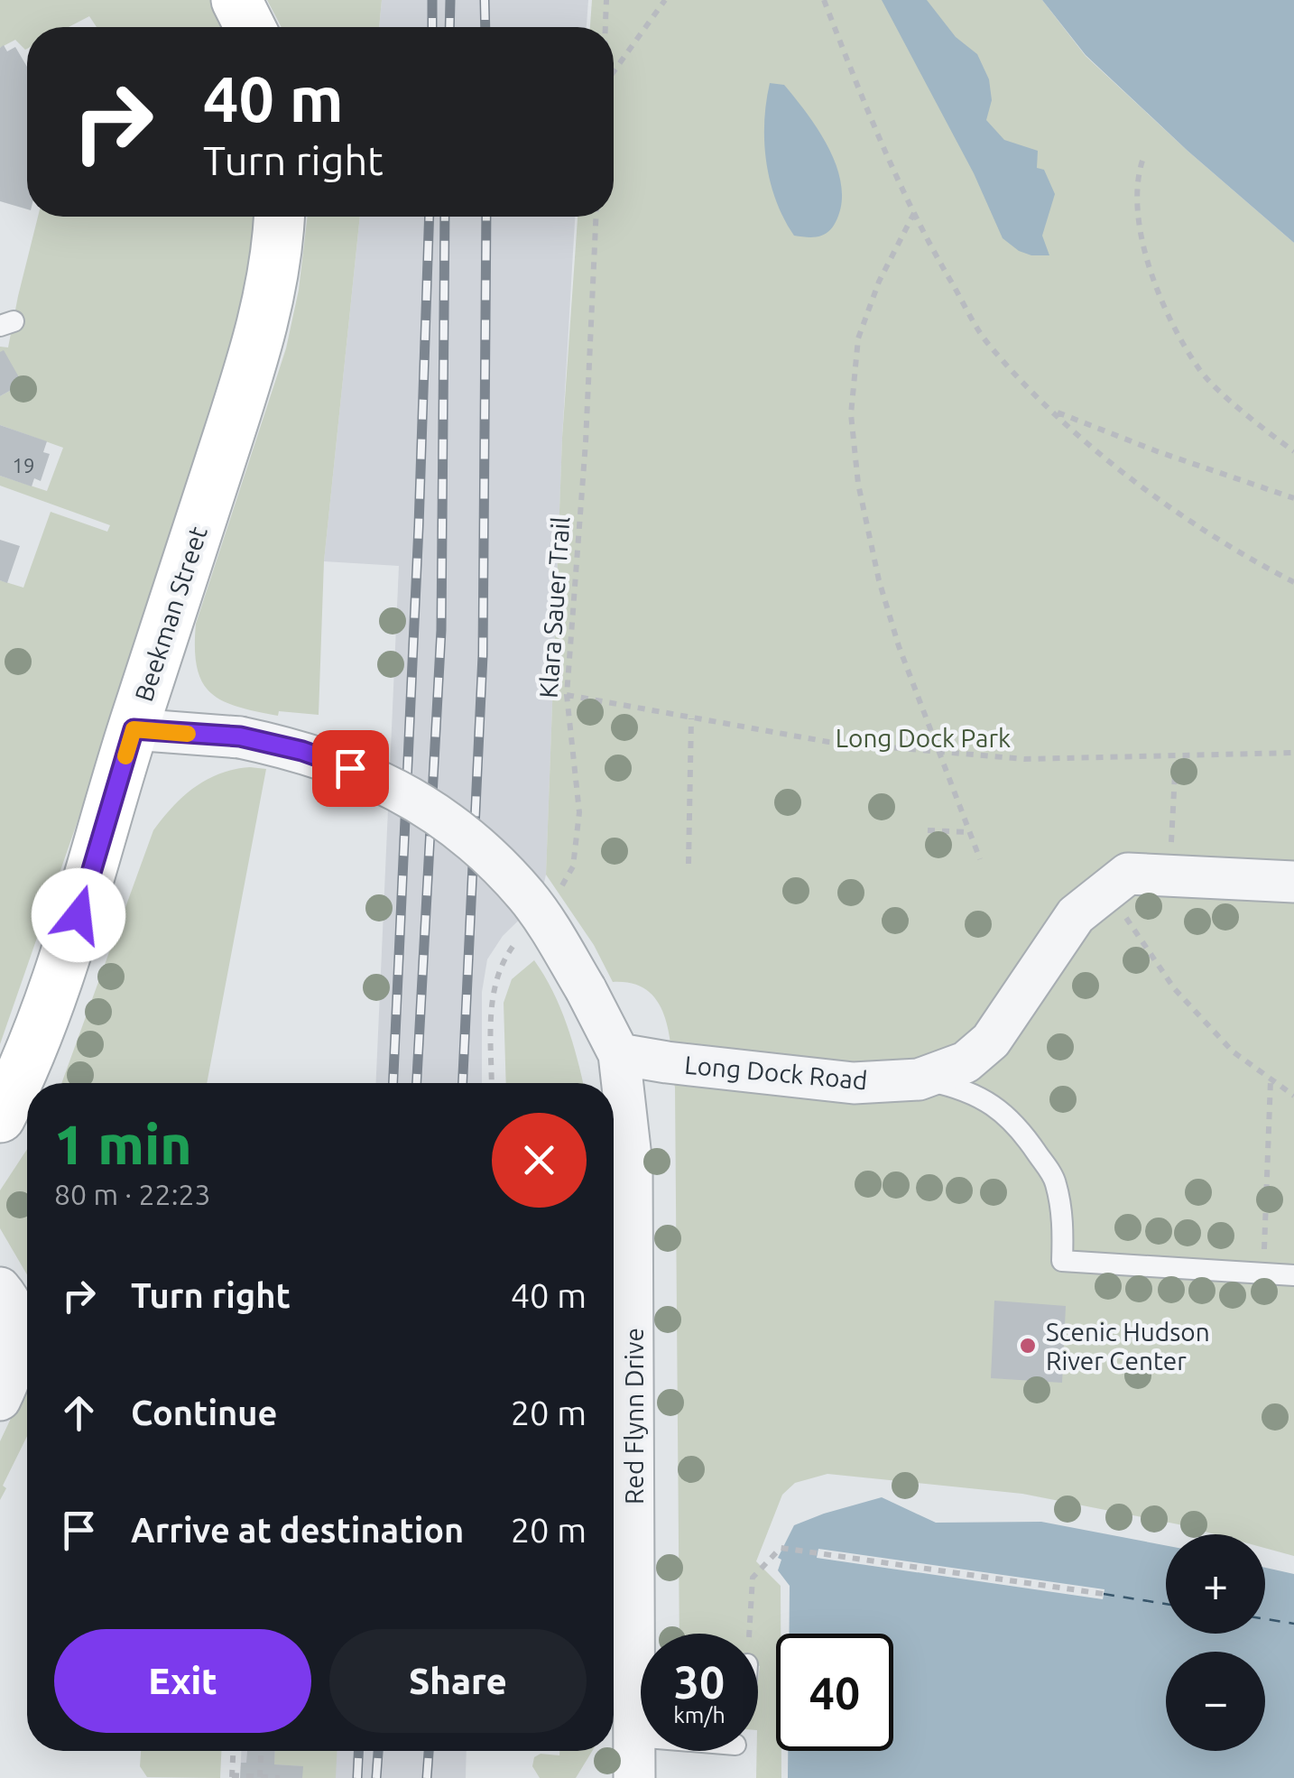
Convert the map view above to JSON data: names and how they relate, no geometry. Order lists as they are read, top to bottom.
{
  "streets": {
    "street": ["Beekman Street", "Long Dock Road", "Red Flynn Drive"],
    "path": ["Klara Sauer Trail"]
  },
  "crossings": [
    ["Long Dock Road", "Red Flynn Drive"]
  ],
  "parks": ["Long Dock Park"],
  "places": ["Scenic Hudson River Center"],
  "house_numbers": ["19"],
  "page": {
    "turn": ["40 m", "Turn right"],
    "heading": ["1 min", "80 m · 22:23"],
    "list": [
      {
        "name": "Turn right",
        "value": "40 m"
      },
      {
        "name": "Continue",
        "value": "20 m"
      },
      {
        "name": "Arrive at destination",
        "value": "20 m"
      }
    ],
    "map_buttons": ["+", "−"],
    "buttons": ["Exit", "Share"],
    "speed": "30 km/h",
    "limit": "40"
  }
}
